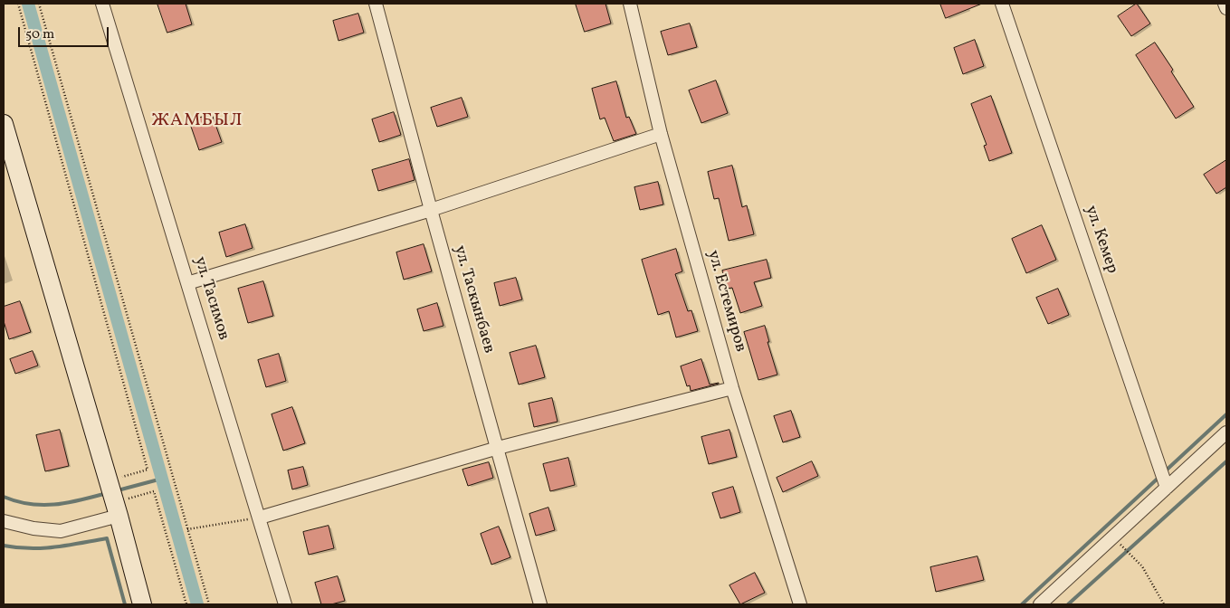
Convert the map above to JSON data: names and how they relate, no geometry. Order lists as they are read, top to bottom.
{
  "streets": {
    "street": [
      "ул. Кемер",
      "ул. Тасимов",
      "ул. Таскынбаев",
      "ул. Естемиров"
    ]
  },
  "districts": ["ЖАМБЫЛ"],
  "scale_bar": "50 m"
}
